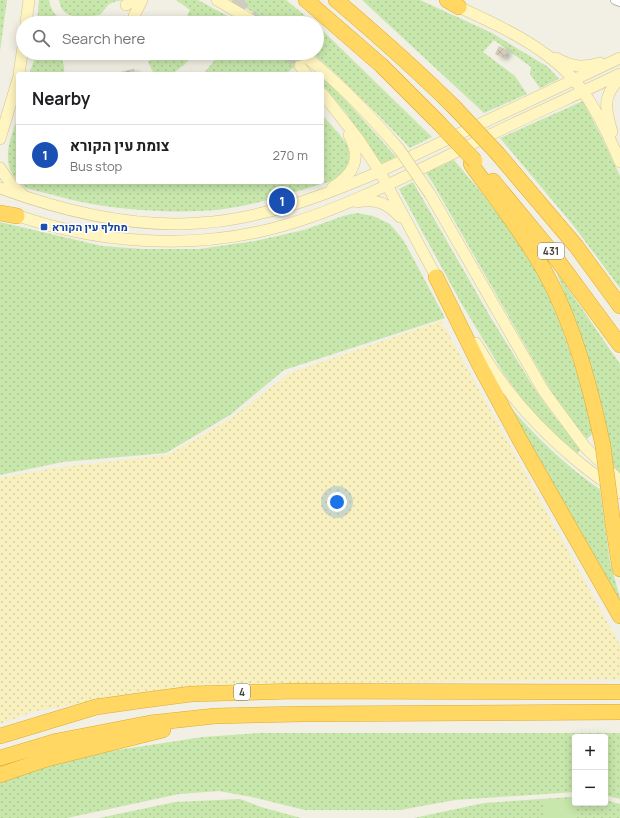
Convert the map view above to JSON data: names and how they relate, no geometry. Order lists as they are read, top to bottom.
{
  "streets": {
    "highway": ["431", "4"]
  },
  "places": {
    "transit": ["מחלף עין הקורא"]
  },
  "page": {
    "search": "Search here",
    "heading": "Nearby",
    "list": [
      {
        "mark": "1",
        "name": "צומת עין הקורא",
        "note": "Bus stop",
        "value": "270 m"
      }
    ],
    "pins": "1",
    "map_buttons": ["+", "−"]
  }
}
